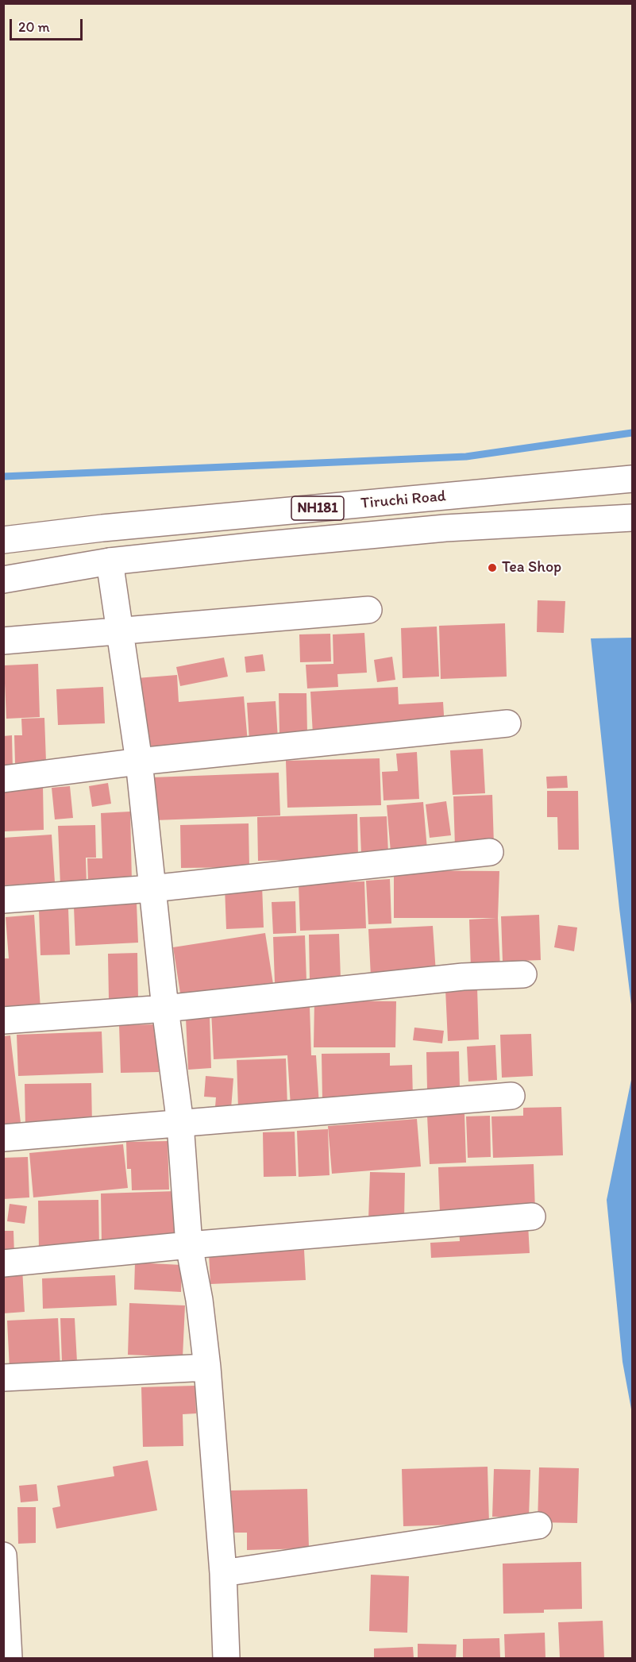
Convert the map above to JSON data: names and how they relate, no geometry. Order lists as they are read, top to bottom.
{
  "streets": {
    "main road": ["Tiruchi Road", "NH181"]
  },
  "places": ["Tea Shop"],
  "scale_bar": "20 m"
}
